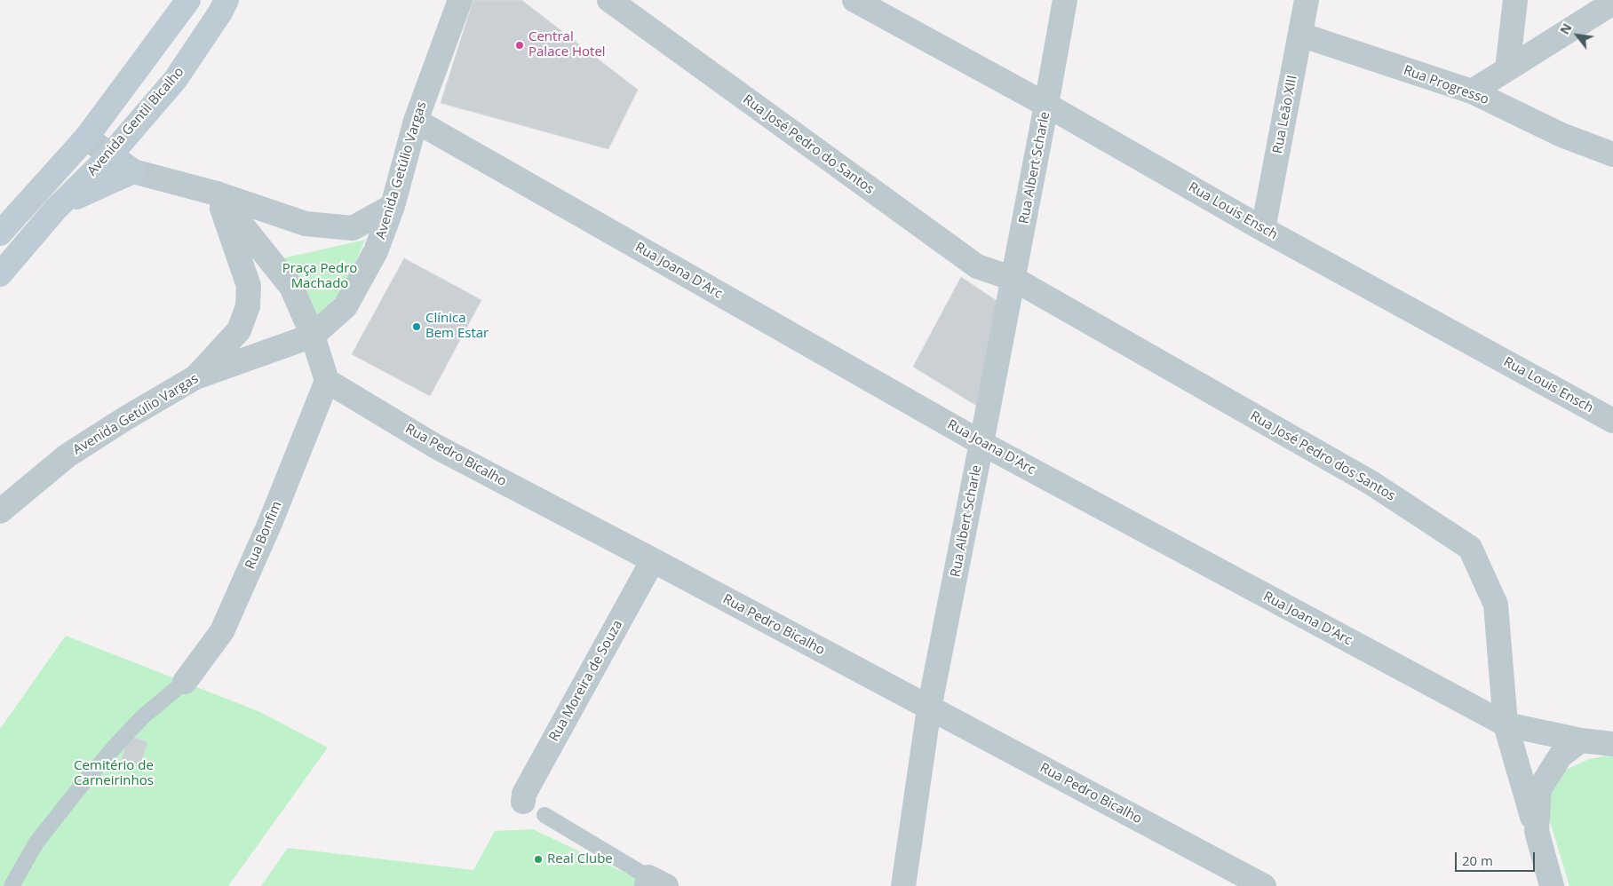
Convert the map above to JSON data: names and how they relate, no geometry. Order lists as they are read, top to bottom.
{
  "streets": {
    "main road": ["Avenida Gentil Bicalho"],
    "street": [
      "Rua Progresso",
      "Rua Leão XIII",
      "Rua José Pedro do Santos",
      "Rua Albert Scharle",
      "Avenida Getúlio Vargas",
      "Rua Louis Ensch",
      "Rua Joana D'Arc",
      "Rua Pedro Bicalho",
      "Rua José Pedro dos Santos",
      "Rua Bonfim",
      "Rua Moreira de Souza"
    ]
  },
  "crossings": [
    ["Rua Progresso", "Rua Leão XIII"],
    ["Rua Leão XIII", "Rua Louis Ensch"],
    ["Rua José Pedro do Santos", "Rua Albert Scharle"],
    ["Rua José Pedro do Santos", "Rua José Pedro dos Santos"],
    ["Rua Albert Scharle", "Rua Louis Ensch"],
    ["Rua Albert Scharle", "Rua Joana D'Arc"],
    ["Rua Albert Scharle", "Rua Pedro Bicalho"],
    ["Rua Albert Scharle", "Rua José Pedro dos Santos"],
    ["Avenida Getúlio Vargas", "Rua Joana D'Arc"],
    ["Rua Joana D'Arc", "Rua José Pedro dos Santos"],
    ["Rua Pedro Bicalho", "Rua Bonfim"],
    ["Rua Pedro Bicalho", "Rua Moreira de Souza"]
  ],
  "parks": ["Praça Pedro Machado", "Cemitério de Carneirinhos"],
  "places": ["Central Palace Hotel", "Clínica Bem Estar", "Real Clube"],
  "scale_bar": "20 m",
  "north": "top left"
}
